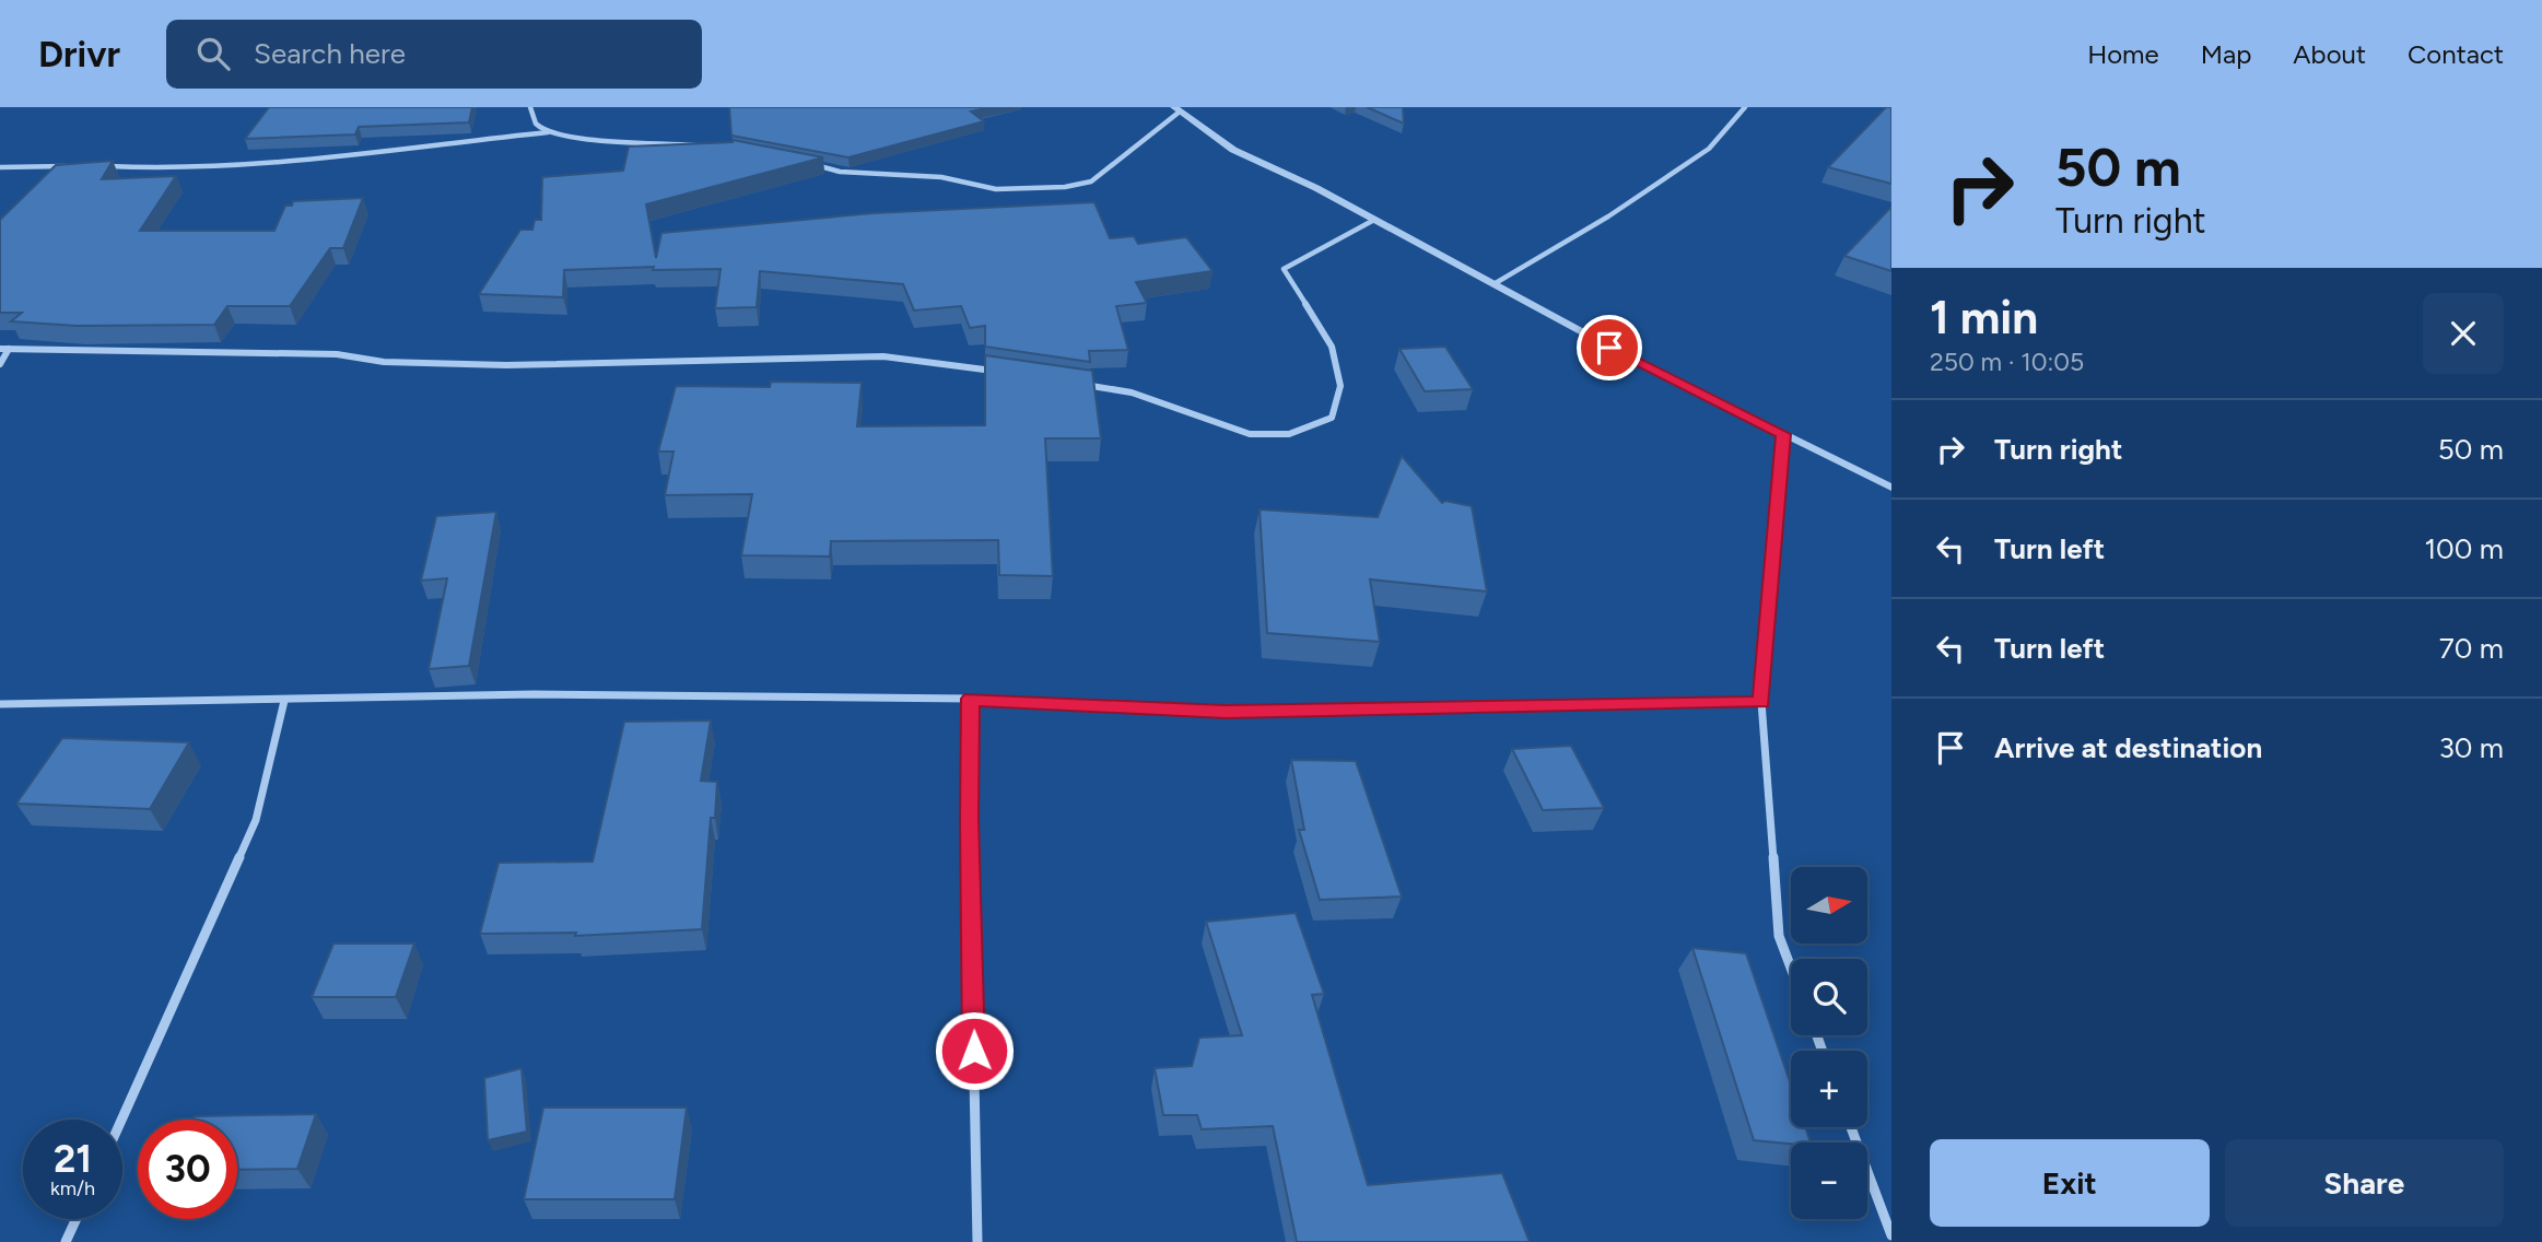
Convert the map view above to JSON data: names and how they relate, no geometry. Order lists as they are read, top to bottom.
{
  "north": "right",
  "page": {
    "header": "Drivr",
    "search": "Search here",
    "nav": [
      "Home",
      "Map",
      "About",
      "Contact"
    ],
    "turn": ["50 m", "Turn right"],
    "heading": ["1 min", "250 m · 10:05"],
    "list": [
      {
        "name": "Turn right",
        "value": "50 m"
      },
      {
        "name": "Turn left",
        "value": "100 m"
      },
      {
        "name": "Turn left",
        "value": "70 m"
      },
      {
        "name": "Arrive at destination",
        "value": "30 m"
      }
    ],
    "map_buttons": ["+", "−"],
    "speed": "21 km/h",
    "limit": "30",
    "buttons": ["Exit", "Share"]
  }
}
